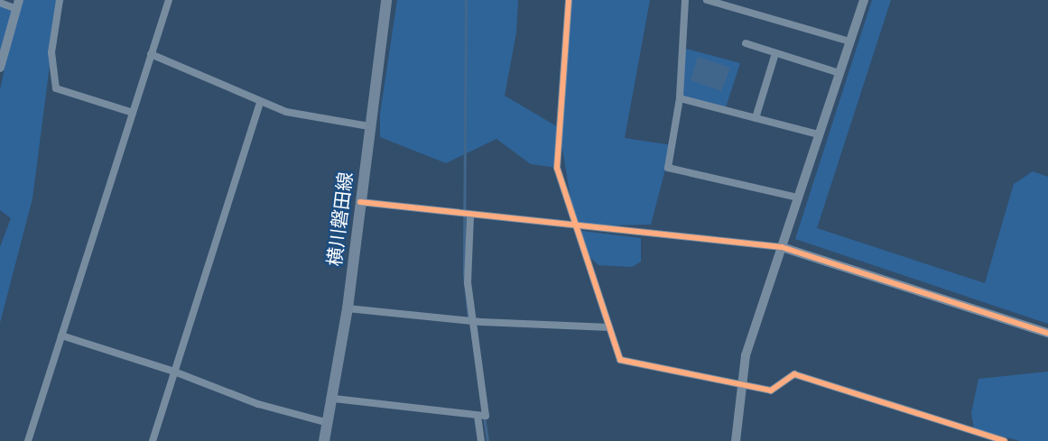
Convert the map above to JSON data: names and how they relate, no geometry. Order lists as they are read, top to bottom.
{
  "streets": {
    "main road": ["横川磐田線"]
  }
}
